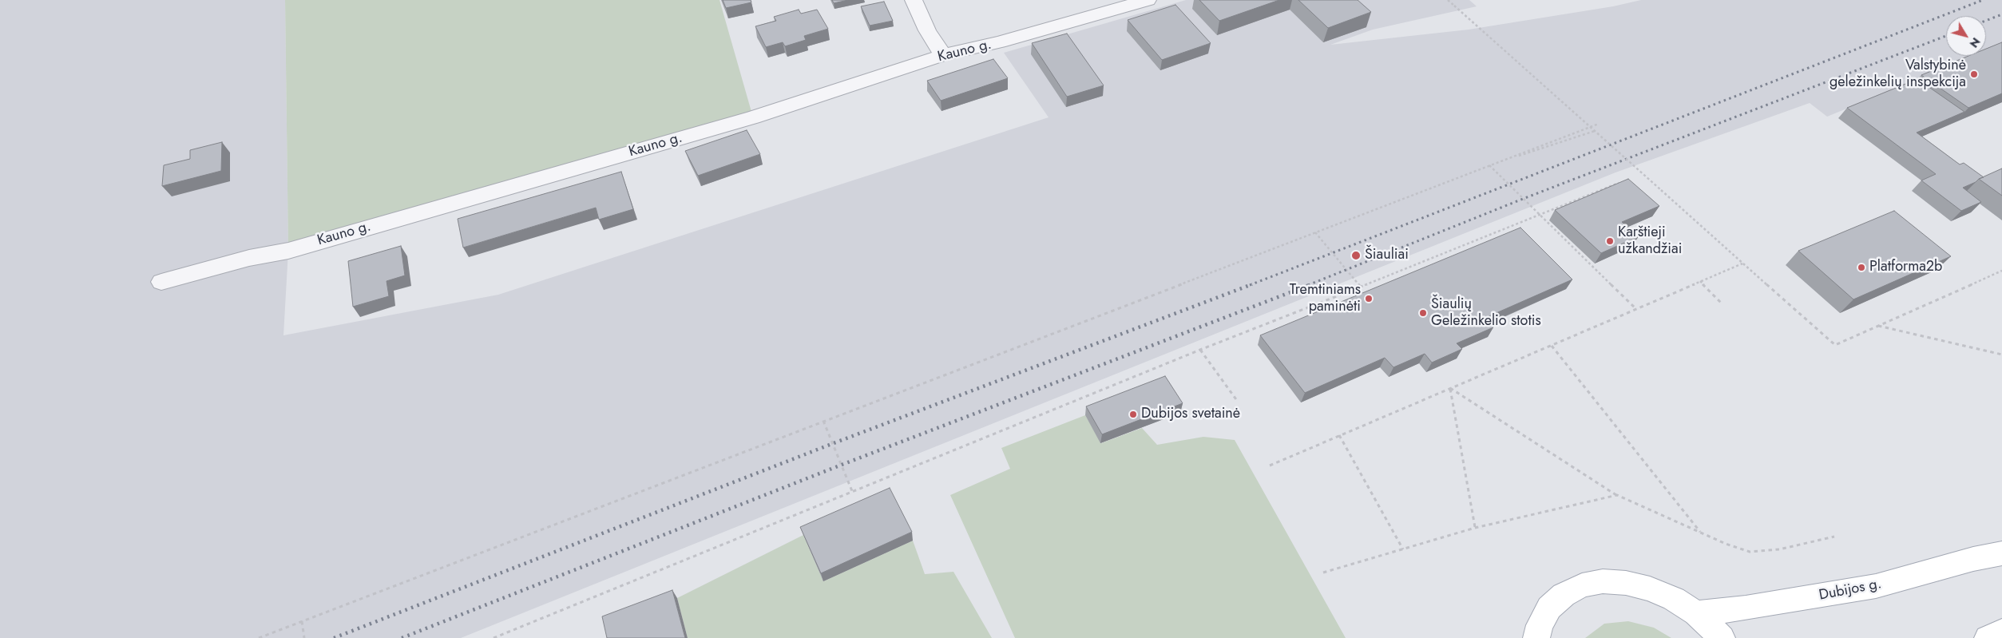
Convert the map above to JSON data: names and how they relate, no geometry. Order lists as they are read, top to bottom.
{
  "streets": {
    "main road": ["Dubijos g."],
    "street": ["Kauno g."]
  },
  "places": [
    "Valstybinė geležinkelių inspekcija",
    "Karštieji užkandžiai",
    "Šiauliai",
    "Platforma2b",
    "Tremtiniams paminėti",
    "Šiaulių Geležinkelio stotis",
    "Dubijos svetainė"
  ],
  "north": "bottom right"
}
